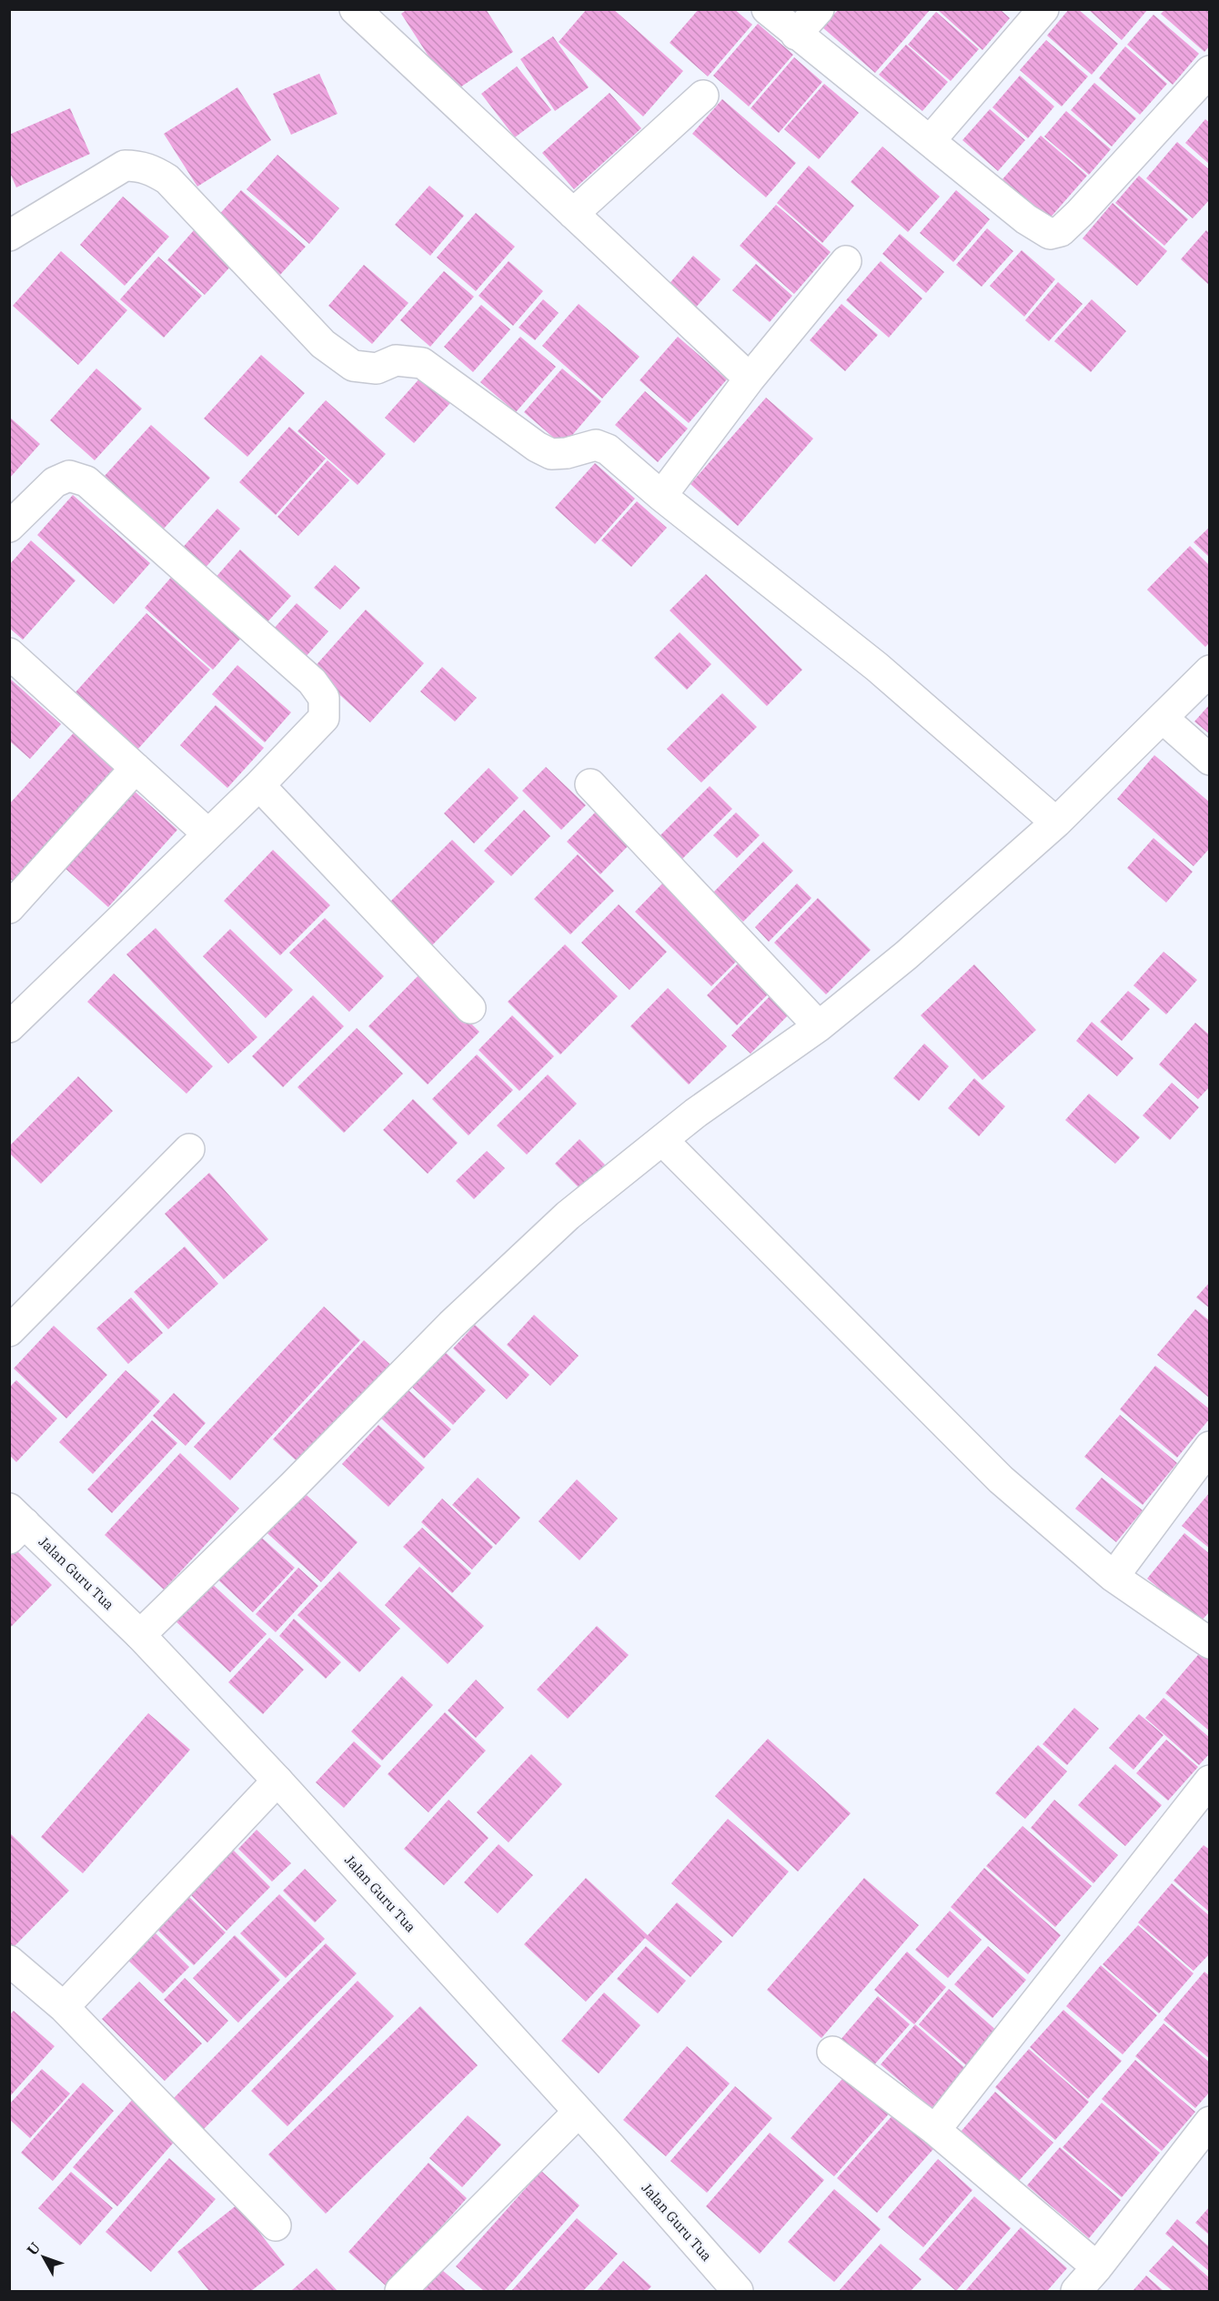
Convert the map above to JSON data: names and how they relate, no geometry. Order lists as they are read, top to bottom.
{
  "streets": {
    "street": ["Jalan Guru Tua"]
  },
  "north": "top left"
}
